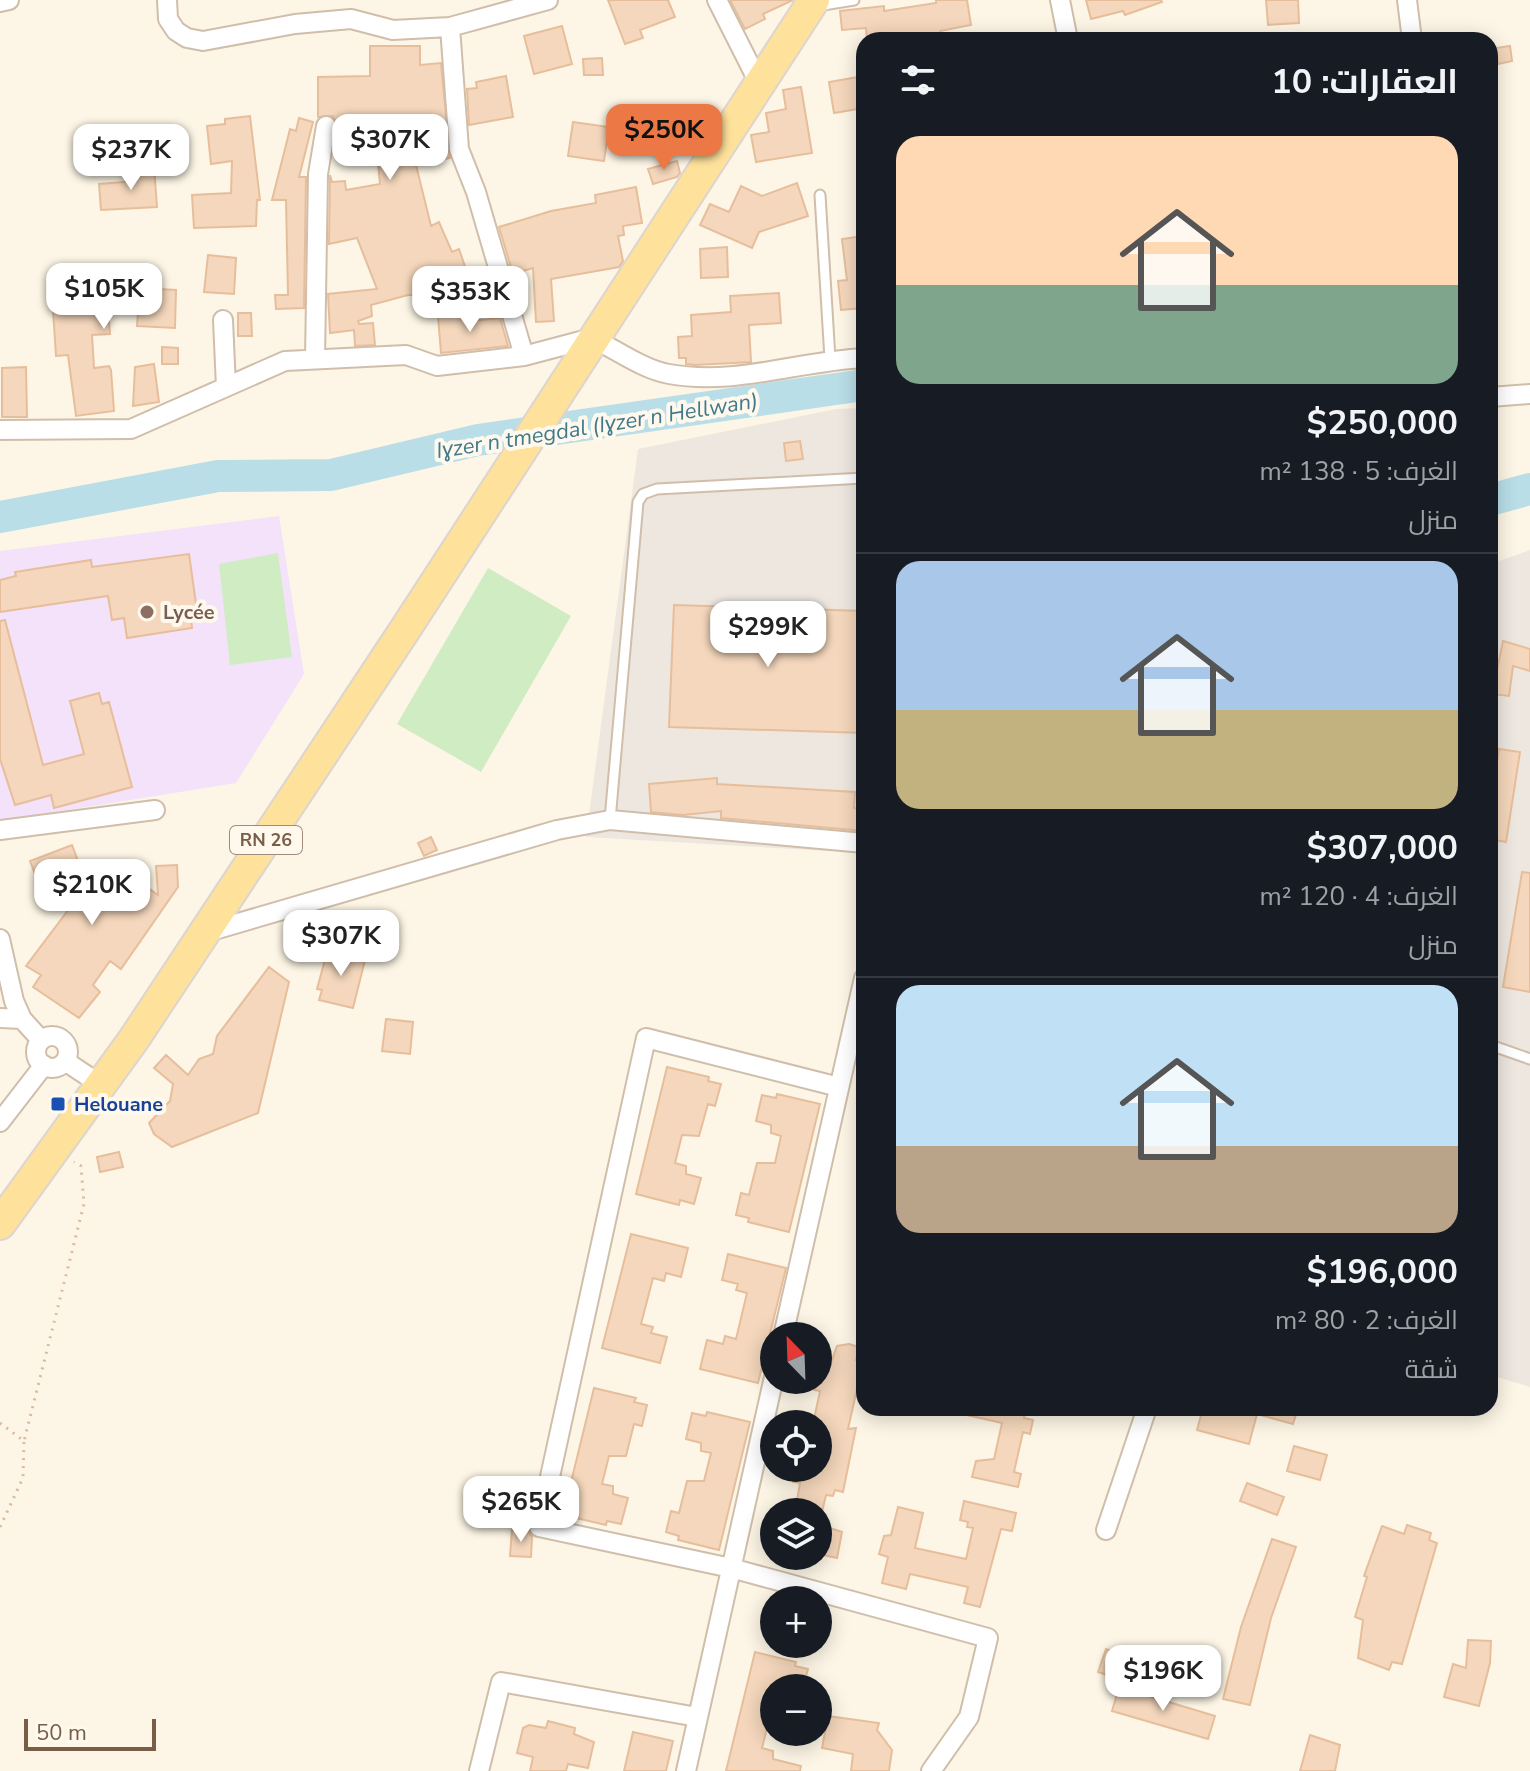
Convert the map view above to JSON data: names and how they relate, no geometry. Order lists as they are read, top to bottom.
{
  "streets": {
    "main road": ["RN 26"]
  },
  "water": ["Iɣzer n tmegdal (Iɣzer n Hellwan)"],
  "places": {
    "other": ["Lycée"],
    "transit": ["Helouane"]
  },
  "scale_bar": "50 m",
  "north": "top left",
  "page": {
    "heading": "العقارات: 10",
    "price": [
      "$250K",
      "$307K",
      "$237K",
      "$105K",
      "$353K",
      "$299K",
      "$210K",
      "$307K",
      "$265K",
      "$196K"
    ],
    "list": [
      {
        "name": "$250,000",
        "note": "الغرف: 5 · 138 m² · منزل"
      },
      {
        "name": "$307,000",
        "note": "الغرف: 4 · 120 m² · منزل"
      },
      {
        "name": "$196,000",
        "note": "الغرف: 2 · 80 m² · شقة"
      }
    ],
    "map_buttons": ["+", "−"],
    "scale": "50 m"
  }
}
